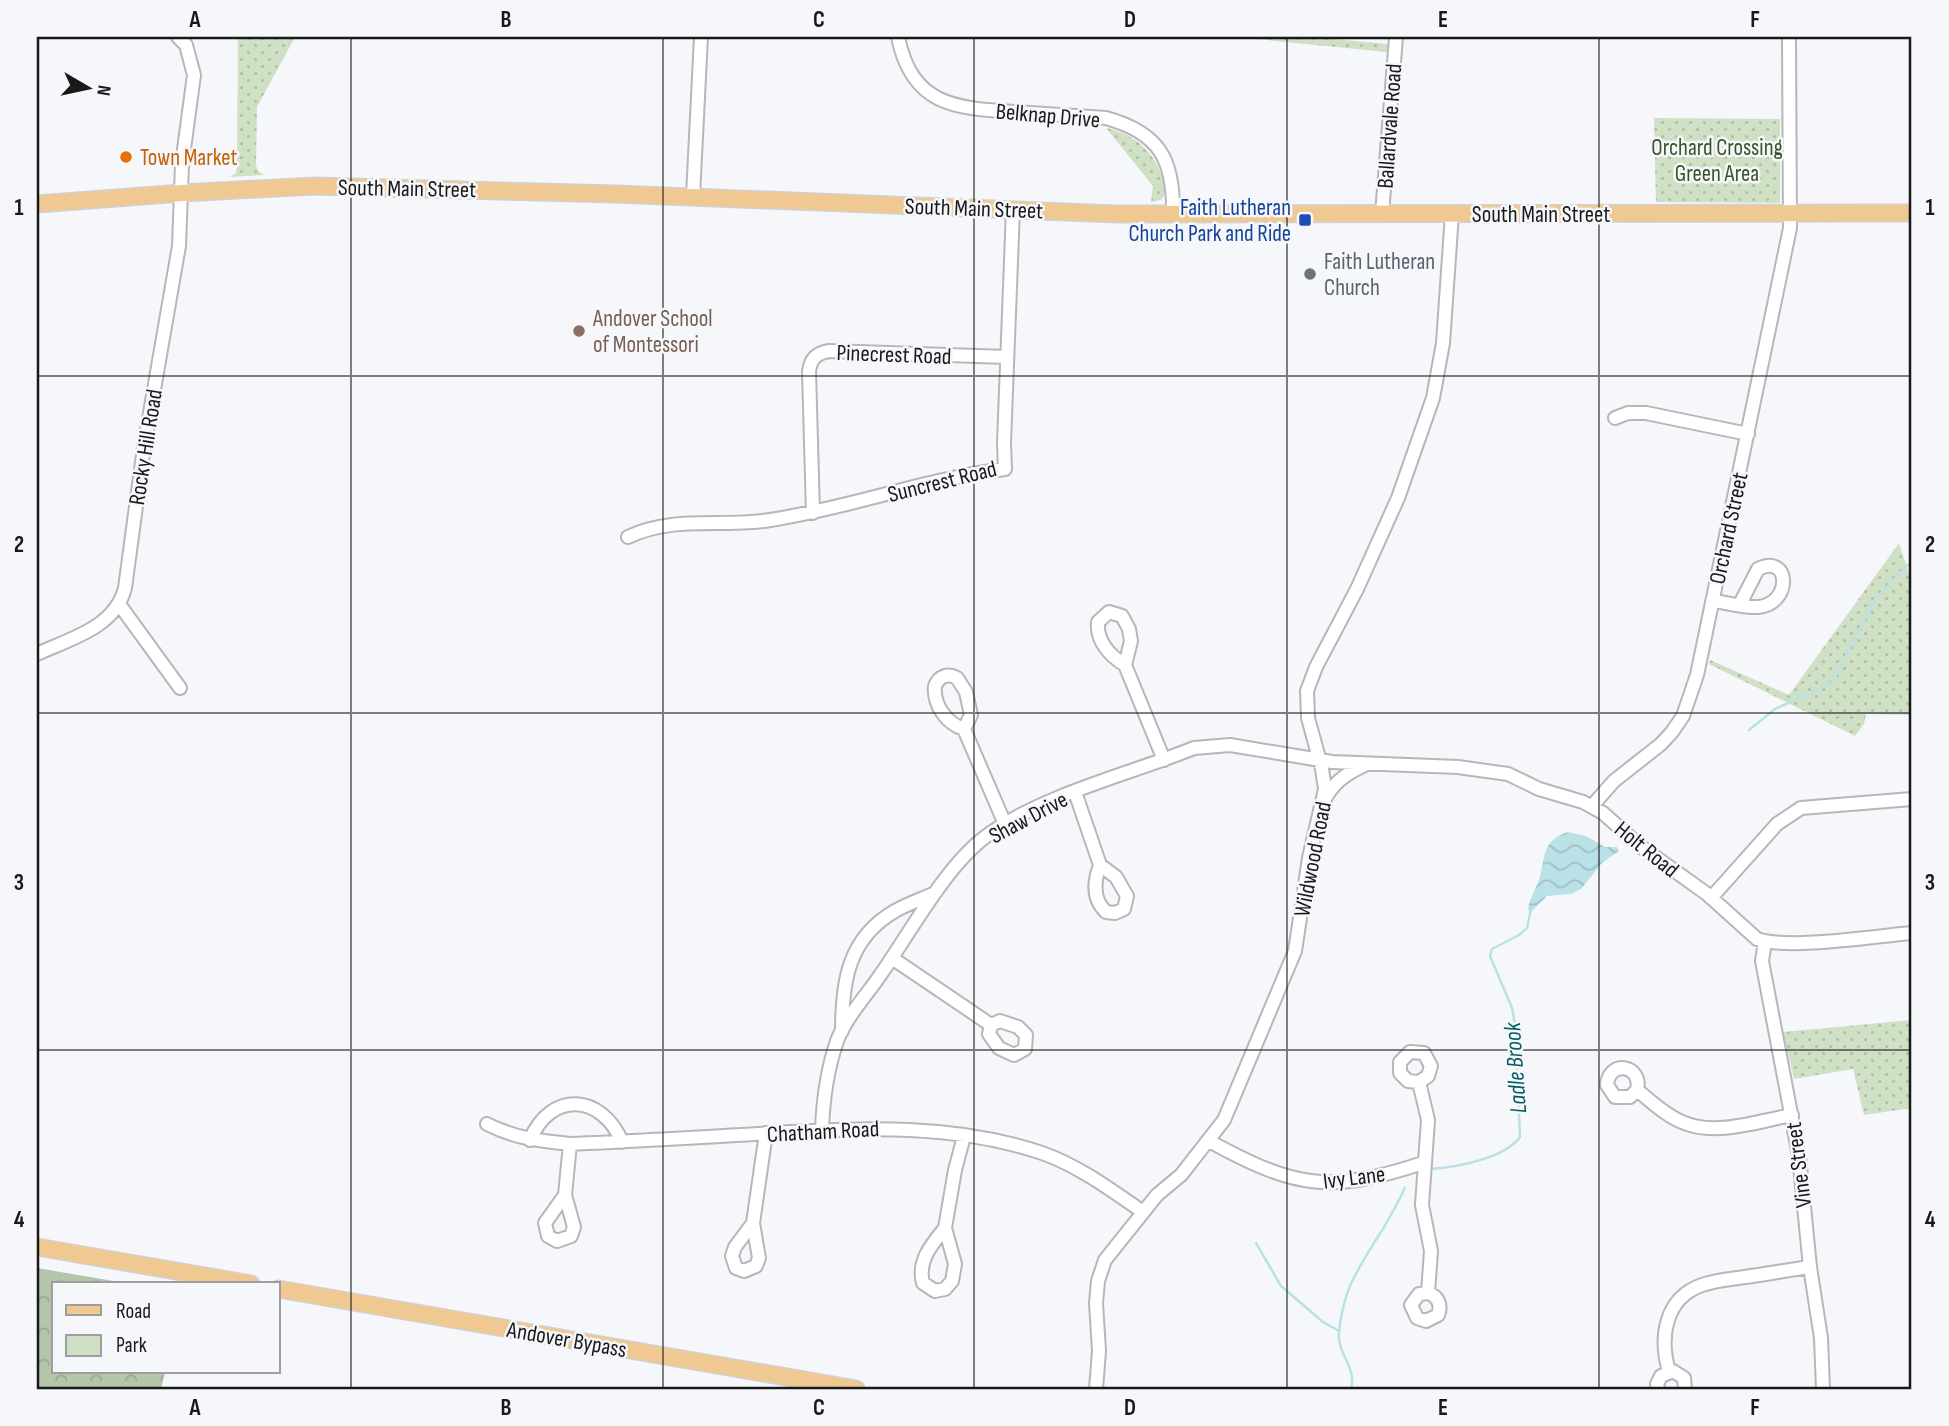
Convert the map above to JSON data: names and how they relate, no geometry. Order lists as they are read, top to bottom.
{
  "streets": {
    "main road": ["South Main Street", "Andover Bypass"],
    "street": [
      "Belknap Drive",
      "Ballardvale Road",
      "Pinecrest Road",
      "Rocky Hill Road",
      "Suncrest Road",
      "Orchard Street",
      "Shaw Drive",
      "Holt Road",
      "Wildwood Road",
      "Chatham Road",
      "Vine Street",
      "Ivy Lane"
    ]
  },
  "crossings": [
    ["Belknap Drive", "South Main Street"],
    ["Ballardvale Road", "South Main Street"],
    ["South Main Street", "Rocky Hill Road"],
    ["South Main Street", "Suncrest Road"],
    ["South Main Street", "Orchard Street"],
    ["South Main Street", "Wildwood Road"],
    ["Pinecrest Road", "Suncrest Road"],
    ["Orchard Street", "Holt Road"],
    ["Shaw Drive", "Holt Road"],
    ["Shaw Drive", "Wildwood Road"],
    ["Shaw Drive", "Chatham Road"],
    ["Holt Road", "Wildwood Road"],
    ["Holt Road", "Vine Street"],
    ["Wildwood Road", "Chatham Road"],
    ["Wildwood Road", "Ivy Lane"]
  ],
  "water": ["Ladle Brook"],
  "parks": ["Orchard Crossing Green Area"],
  "places": {
    "other": ["Town Market", "Faith Lutheran Church", "Andover School of Montessori"],
    "transit": ["Faith Lutheran Church Park and Ride"]
  },
  "legend": ["Road", "Park"],
  "north": "right",
  "grid": {
    "columns": [
      "A",
      "B",
      "C",
      "D",
      "E",
      "F"
    ],
    "rows": [
      "1",
      "2",
      "3",
      "4"
    ]
  }
}
